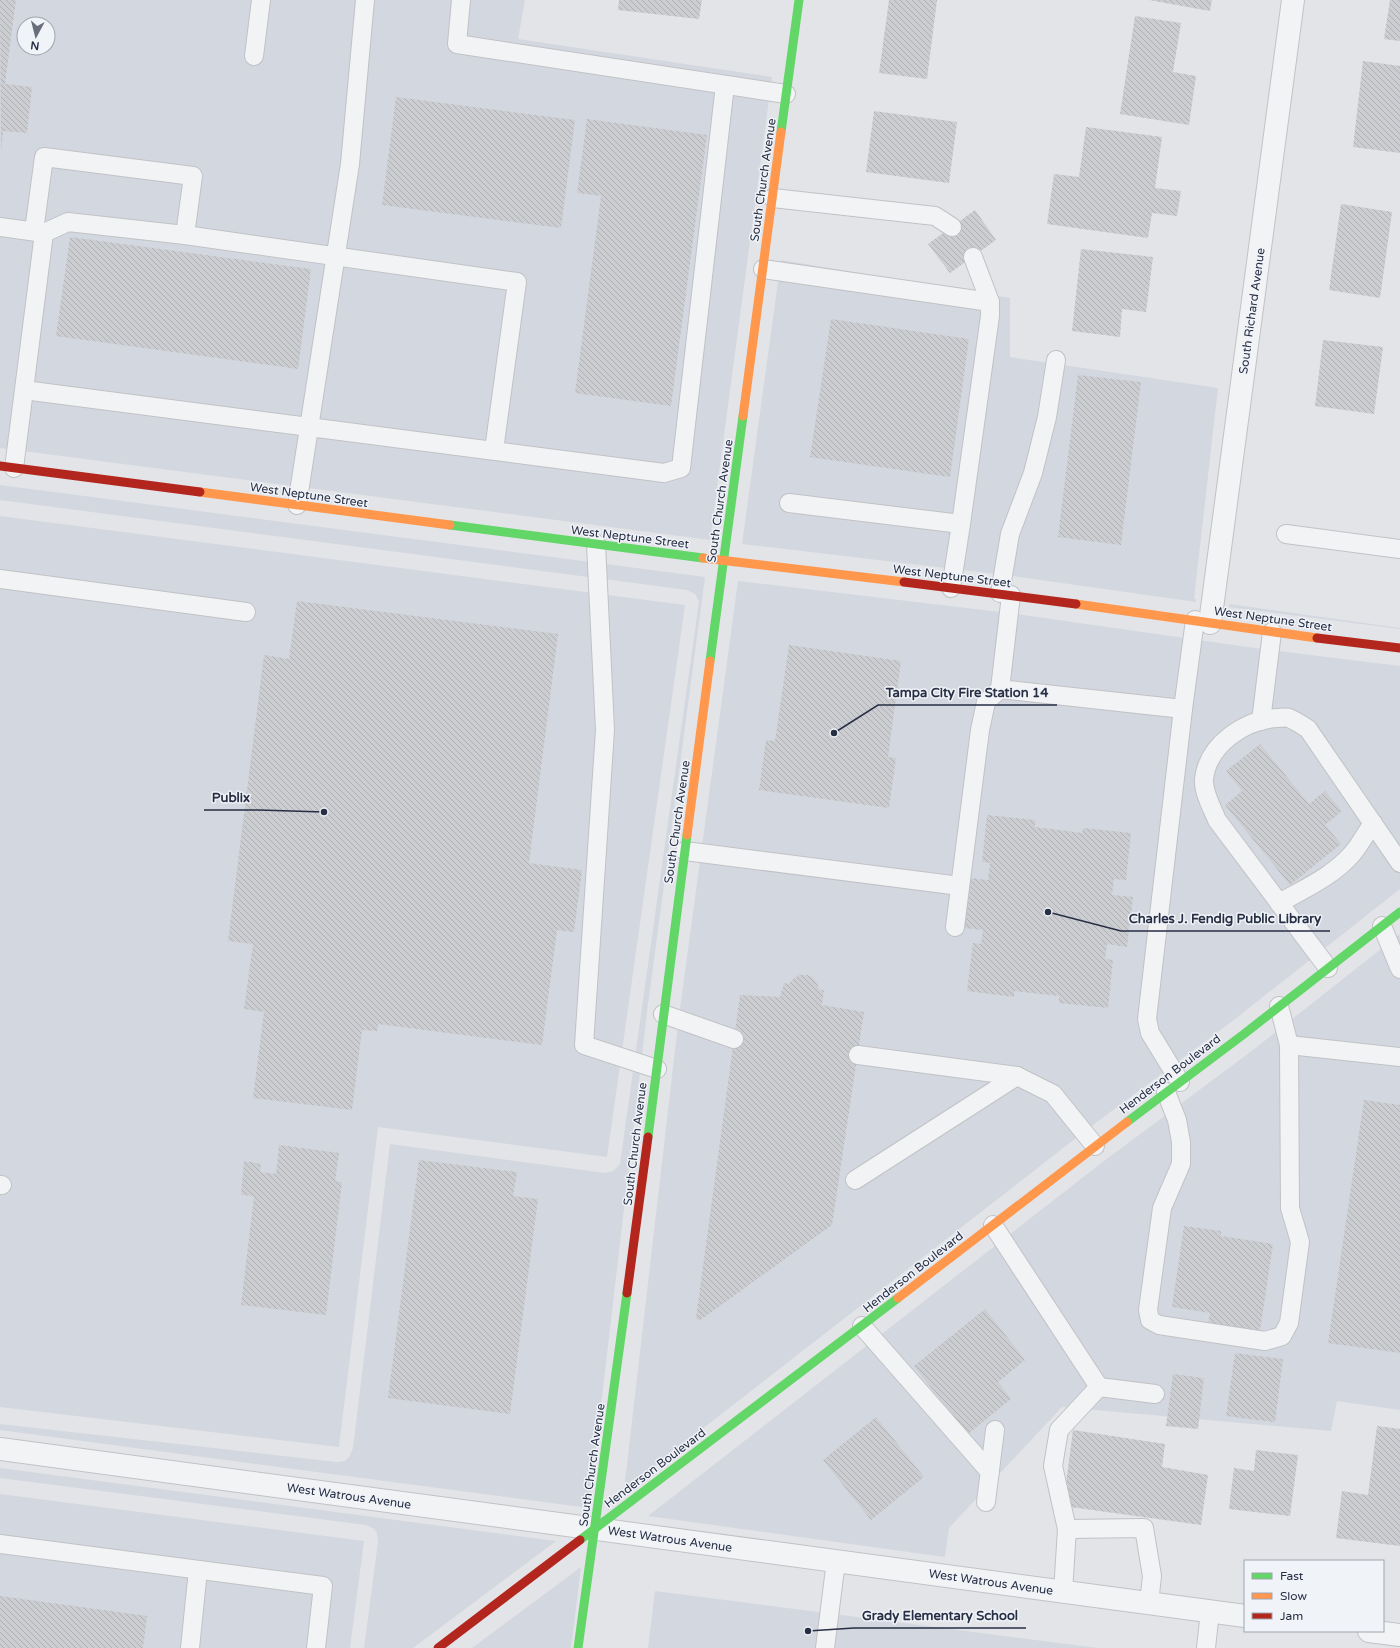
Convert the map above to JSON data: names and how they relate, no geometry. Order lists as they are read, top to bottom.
{
  "streets": {
    "street": [
      "South Church Avenue",
      "South Richard Avenue",
      "West Neptune Street",
      "Henderson Boulevard",
      "West Watrous Avenue"
    ]
  },
  "crossings": [
    ["South Church Avenue", "West Neptune Street"],
    ["South Church Avenue", "Henderson Boulevard"],
    ["South Church Avenue", "West Watrous Avenue"],
    ["South Richard Avenue", "West Neptune Street"],
    ["Henderson Boulevard", "West Watrous Avenue"]
  ],
  "places": [
    "Tampa City Fire Station 14",
    "Publix",
    "Charles J. Fendig Public Library",
    "Grady Elementary School"
  ],
  "legend": ["Fast", "Slow", "Jam"],
  "north": "bottom"
}
